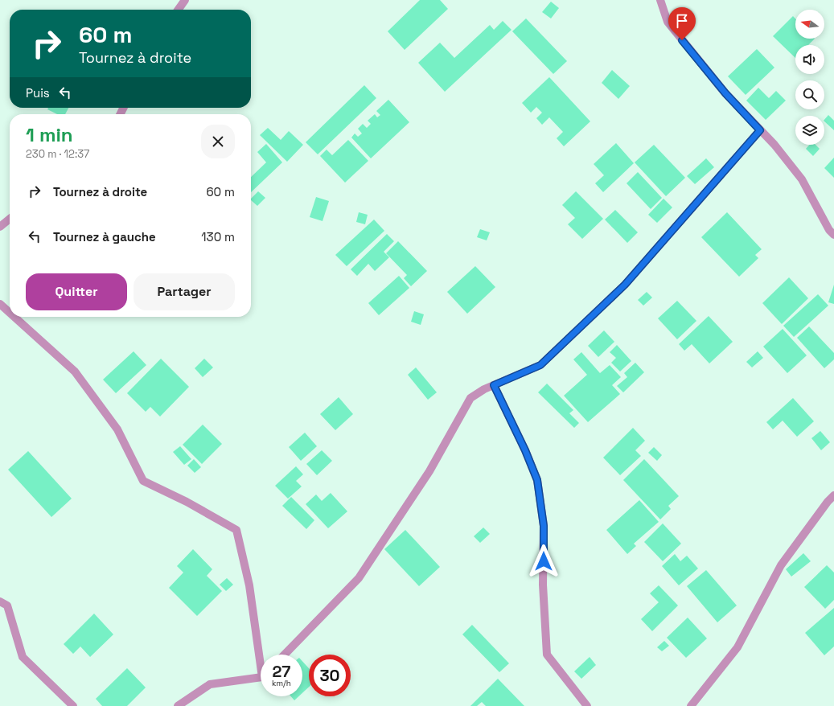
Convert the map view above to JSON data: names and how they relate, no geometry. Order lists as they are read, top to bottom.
{
  "north": "left",
  "page": {
    "turn": ["60 m", "Tournez à droite"],
    "then": "Puis",
    "heading": ["1 min", "230 m · 12:37"],
    "list": [
      {
        "name": "Tournez à droite",
        "value": "60 m"
      },
      {
        "name": "Tournez à gauche",
        "value": "130 m"
      }
    ],
    "buttons": ["Quitter", "Partager"],
    "speed": "27 km/h",
    "limit": "30"
  }
}
